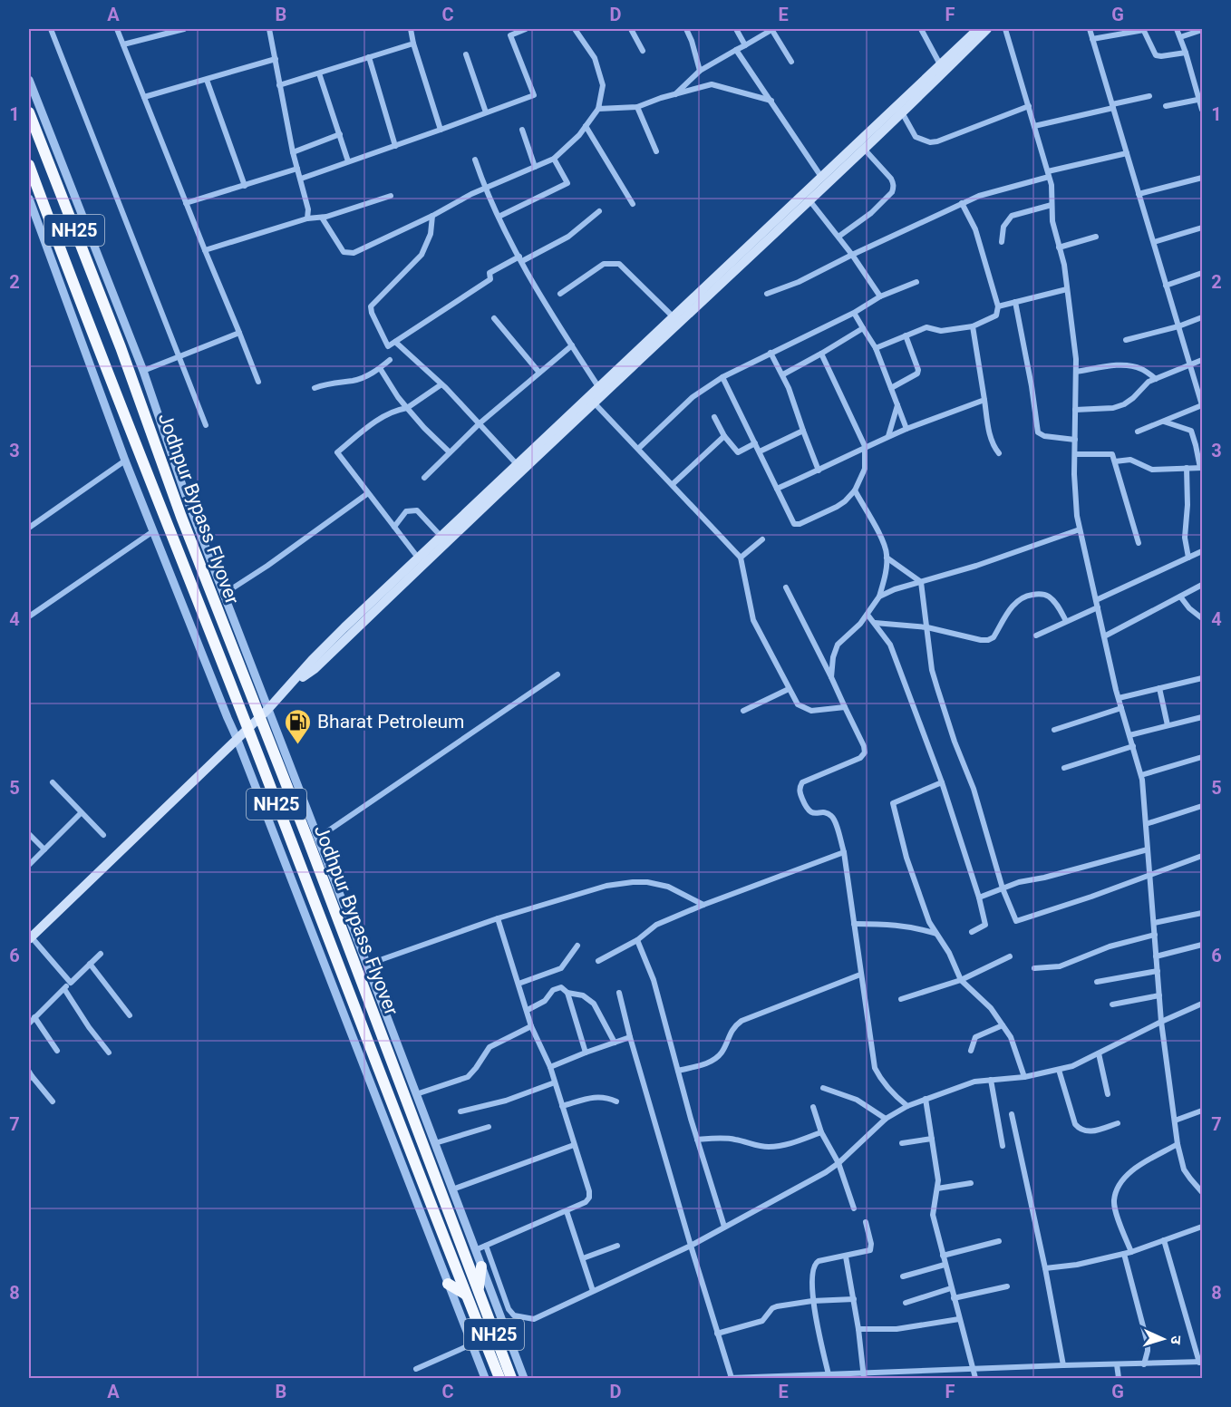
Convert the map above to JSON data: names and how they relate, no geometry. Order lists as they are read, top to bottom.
{
  "streets": {
    "highway": ["NH25", "Jodhpur Bypass Flyover"]
  },
  "crossings": [
    ["NH25", "Jodhpur Bypass Flyover"]
  ],
  "places": {
    "fuel station": ["Bharat Petroleum"]
  },
  "north": "right",
  "grid": {
    "columns": [
      "A",
      "B",
      "C",
      "D",
      "E",
      "F",
      "G"
    ],
    "rows": [
      "1",
      "2",
      "3",
      "4",
      "5",
      "6",
      "7",
      "8"
    ]
  }
}
